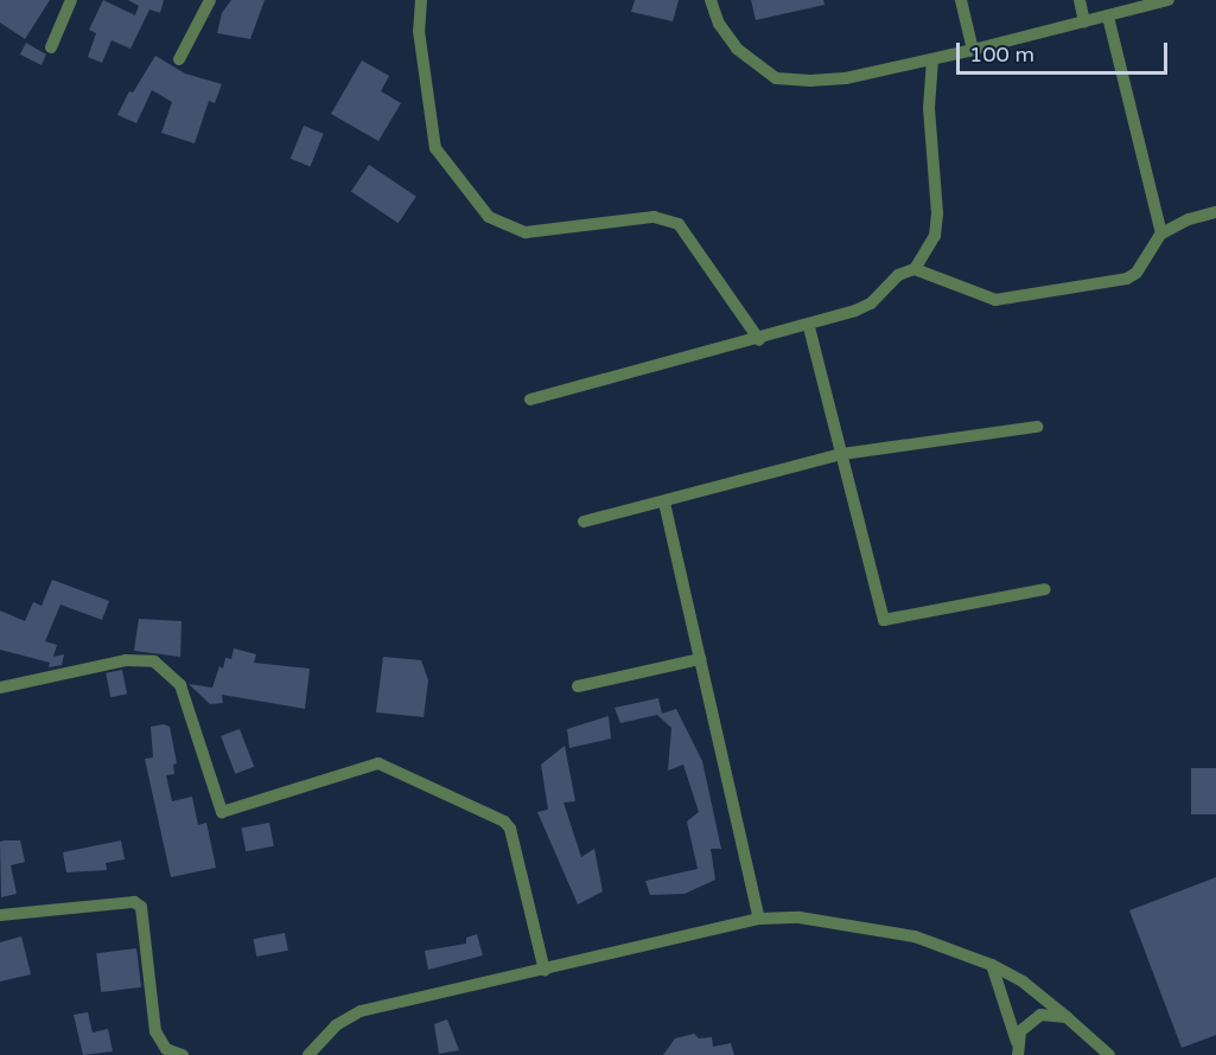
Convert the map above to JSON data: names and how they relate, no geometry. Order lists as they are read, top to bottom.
{
  "scale_bar": "100 m"
}
